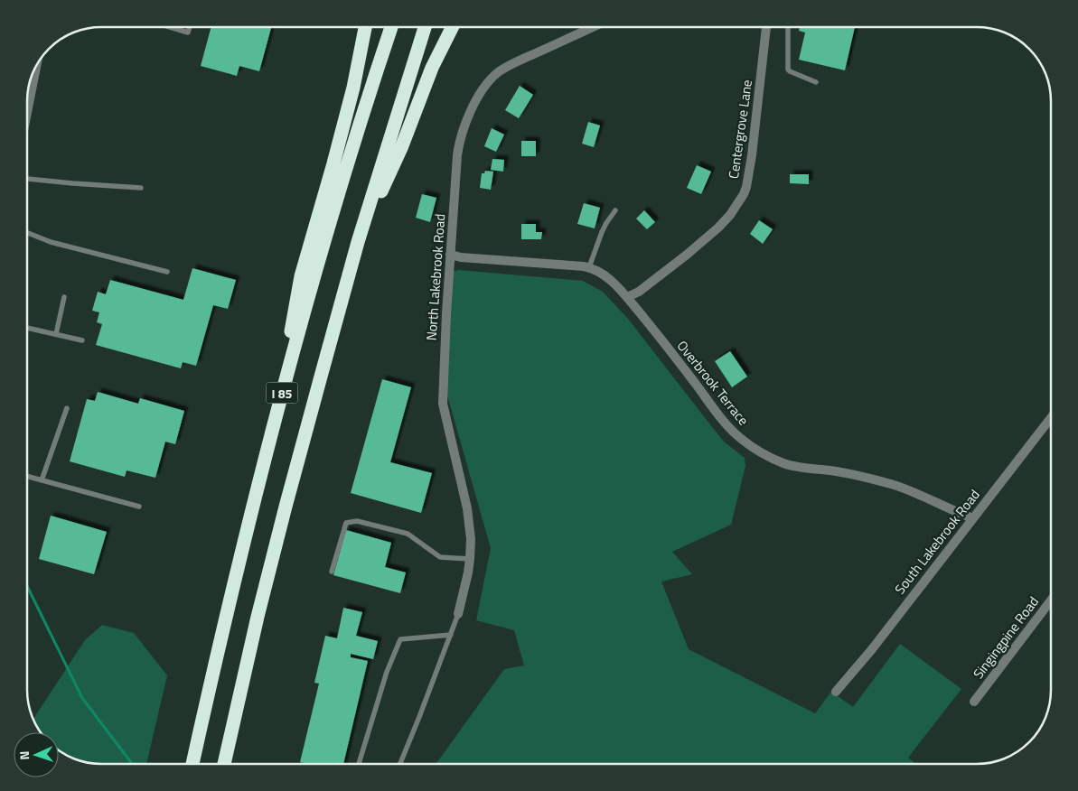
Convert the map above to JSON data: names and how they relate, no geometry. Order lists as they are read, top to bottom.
{
  "streets": {
    "highway": ["I 85"],
    "street": [
      "Centergrove Lane",
      "North Lakebrook Road",
      "Overbrook Terrace",
      "South Lakebrook Road",
      "Singingpine Road"
    ]
  },
  "crossings": [
    ["Centergrove Lane", "Overbrook Terrace"],
    ["North Lakebrook Road", "Overbrook Terrace"],
    ["Overbrook Terrace", "South Lakebrook Road"]
  ],
  "north": "left"
}
